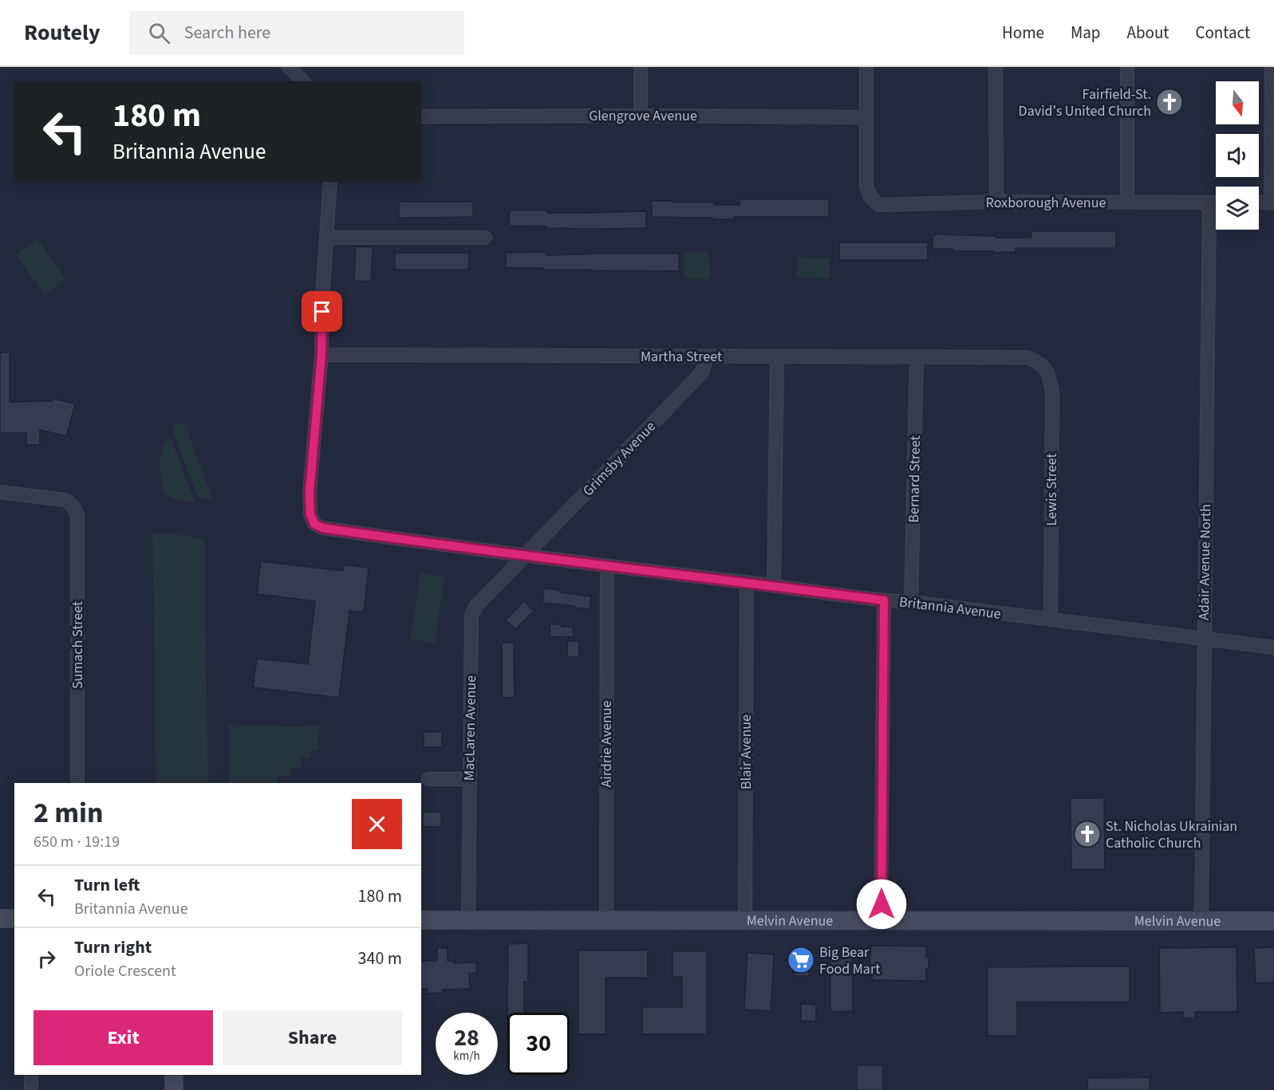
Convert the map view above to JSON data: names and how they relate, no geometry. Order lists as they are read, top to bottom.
{
  "streets": {
    "street": [
      "Glengrove Avenue",
      "Roxborough Avenue",
      "Martha Street",
      "Grimsby Avenue",
      "Bernard Street",
      "Lewis Street",
      "Adair Avenue North",
      "Britannia Avenue",
      "Sumach Street",
      "MacLaren Avenue",
      "Airdrie Avenue",
      "Blair Avenue",
      "Melvin Avenue"
    ]
  },
  "crossings": [
    ["Glengrove Avenue", "Roxborough Avenue"],
    ["Roxborough Avenue", "Adair Avenue North"],
    ["Martha Street", "Grimsby Avenue"],
    ["Martha Street", "Bernard Street"],
    ["Martha Street", "Lewis Street"],
    ["Martha Street", "Britannia Avenue"],
    ["Grimsby Avenue", "Britannia Avenue"],
    ["Grimsby Avenue", "MacLaren Avenue"],
    ["Bernard Street", "Britannia Avenue"],
    ["Lewis Street", "Britannia Avenue"],
    ["Adair Avenue North", "Britannia Avenue"],
    ["Adair Avenue North", "Melvin Avenue"],
    ["Britannia Avenue", "MacLaren Avenue"],
    ["Britannia Avenue", "Airdrie Avenue"],
    ["Britannia Avenue", "Blair Avenue"],
    ["MacLaren Avenue", "Melvin Avenue"],
    ["Airdrie Avenue", "Melvin Avenue"],
    ["Blair Avenue", "Melvin Avenue"]
  ],
  "places": {
    "church": ["Fairfield-St. David's United Church", "St. Nicholas Ukrainian Catholic Church"],
    "supermarket": ["Big Bear Food Mart"]
  },
  "north": "bottom",
  "page": {
    "header": "Routely",
    "search": "Search here",
    "nav": [
      "Home",
      "Map",
      "About",
      "Contact"
    ],
    "turn": ["180 m", "Britannia Avenue"],
    "heading": ["2 min", "650 m · 19:19"],
    "list": [
      {
        "name": "Turn left",
        "note": "Britannia Avenue",
        "value": "180 m"
      },
      {
        "name": "Turn right",
        "note": "Oriole Crescent",
        "value": "340 m"
      }
    ],
    "buttons": ["Exit", "Share"],
    "speed": "28 km/h",
    "limit": "30"
  }
}
